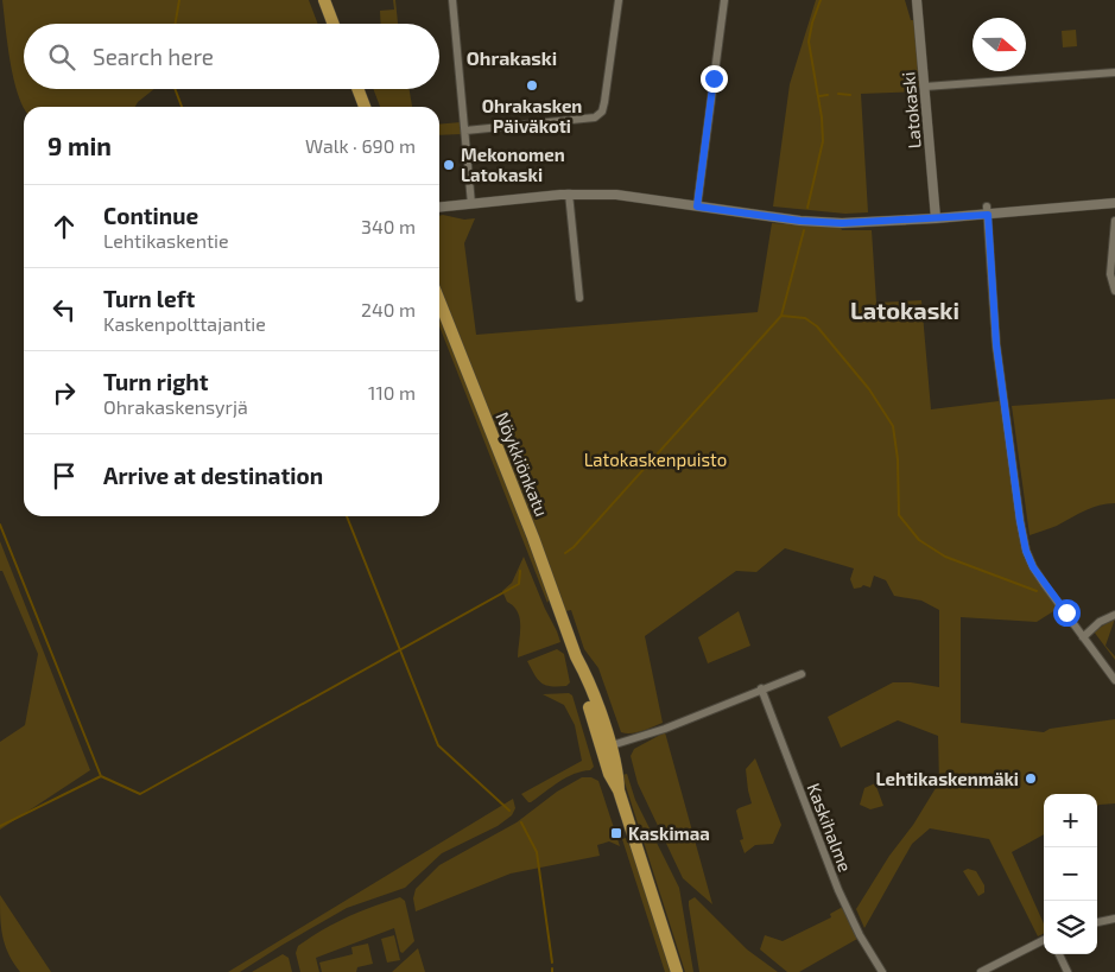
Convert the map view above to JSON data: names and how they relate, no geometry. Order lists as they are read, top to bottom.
{
  "streets": {
    "main road": ["Nöykkiönkatu"],
    "street": ["Latokaski", "Kaskihalme"]
  },
  "districts": ["Ohrakaski", "Latokaski"],
  "parks": ["Latokaskenpuisto"],
  "places": {
    "other": ["Ohrakasken Päiväkoti", "Mekonomen Latokaski", "Lehtikaskenmäki"],
    "transit": ["Kaskimaa"]
  },
  "north": "right",
  "page": {
    "search": "Search here",
    "heading": ["9 min", "Walk · 690 m"],
    "list": [
      ["Continue", "Lehtikaskentie", "340 m"],
      ["Turn left", "Kaskenpolttajantie", "240 m"],
      ["Turn right", "Ohrakaskensyrjä", "110 m"],
      "Arrive at destination"
    ],
    "map_buttons": ["+", "−"]
  }
}
